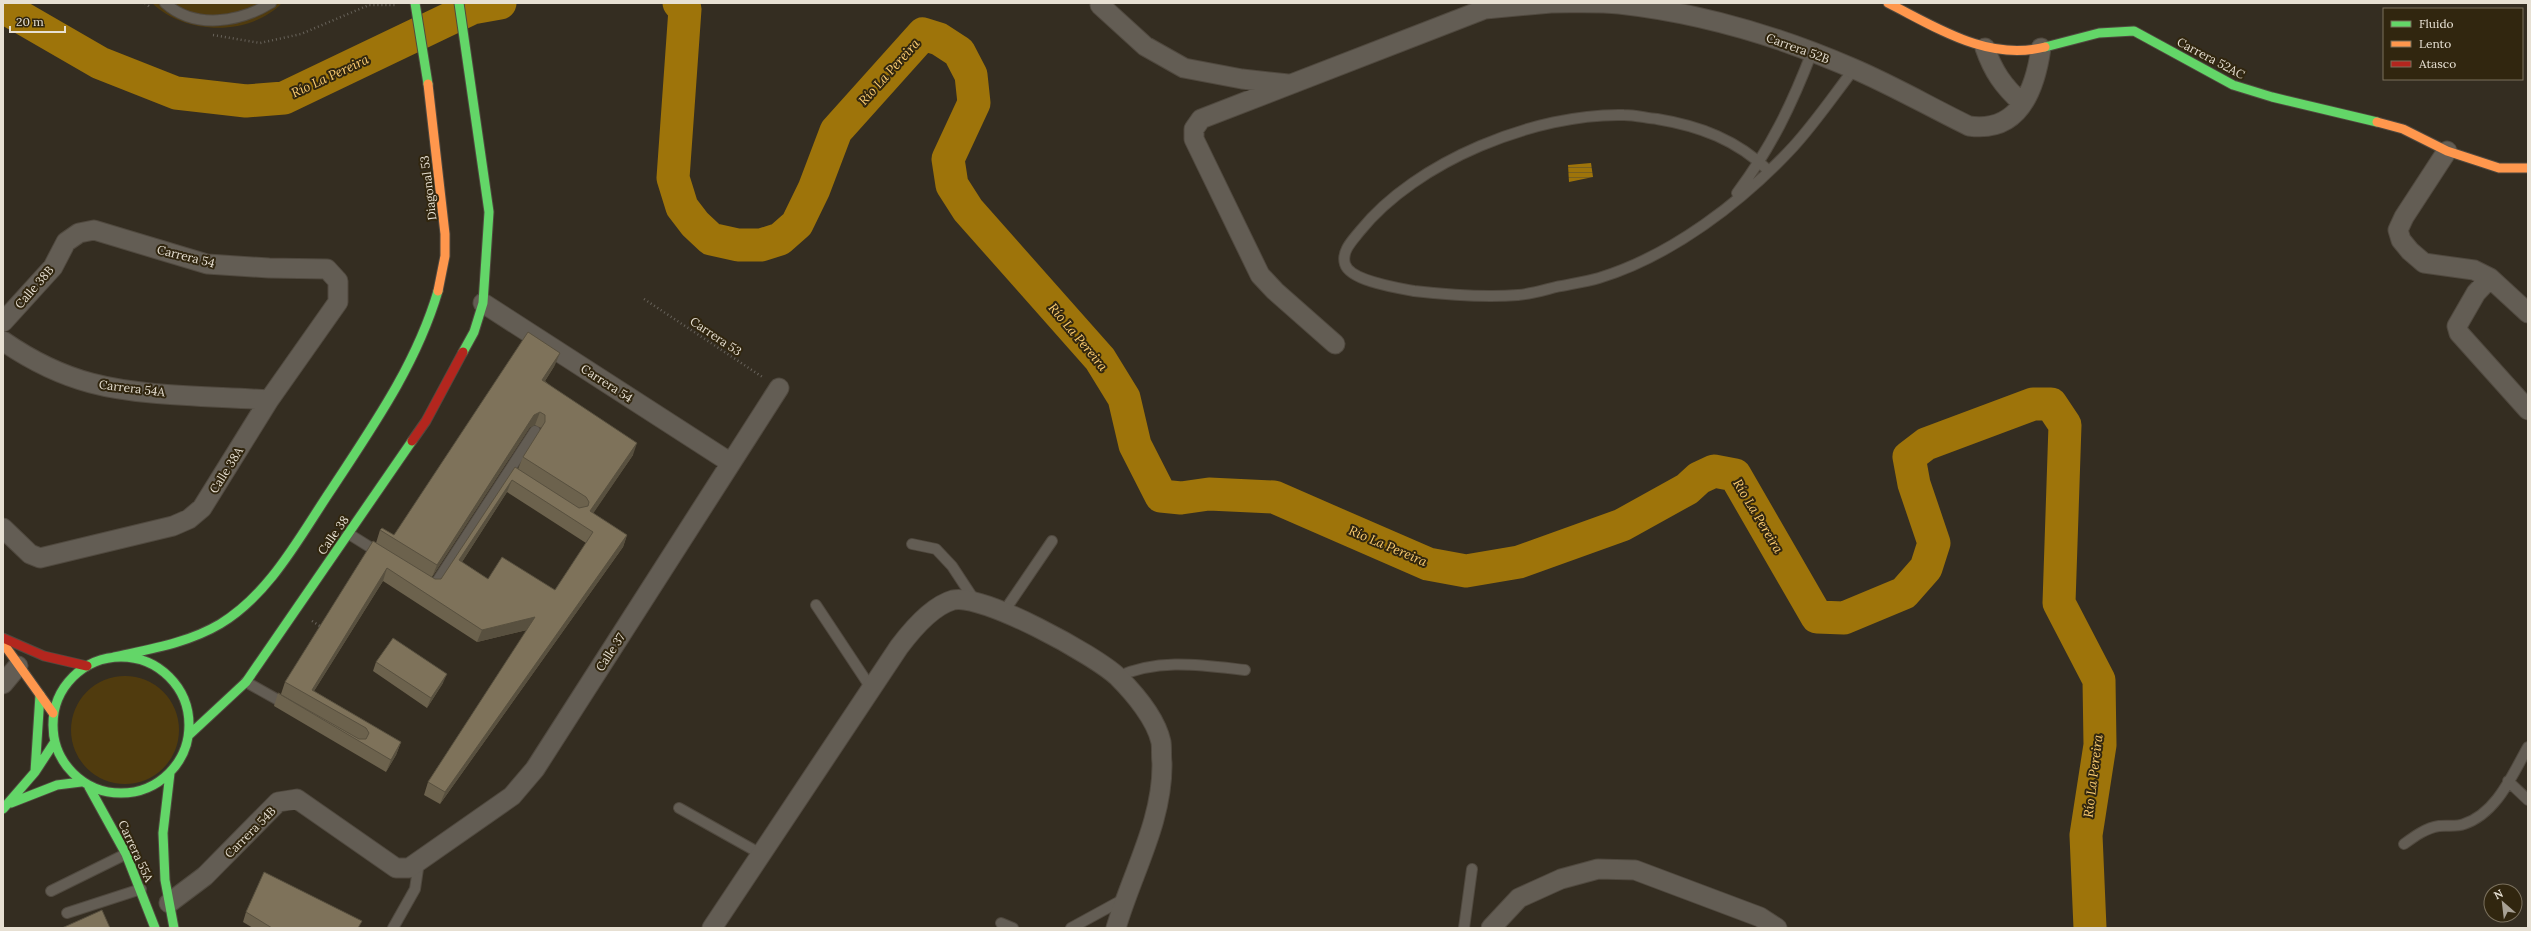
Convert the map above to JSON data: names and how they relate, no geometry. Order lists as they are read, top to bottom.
{
  "streets": {
    "main road": [
      "Carrera 52AC",
      "Diagonal 53",
      "Calle 38",
      "Carrera 55A"
    ],
    "street": [
      "Carrera 52B",
      "Carrera 54",
      "Calle 38B",
      "Carrera 54A",
      "Calle 38A",
      "Calle 37",
      "Carrera 54B"
    ],
    "path": ["Carrera 53"]
  },
  "crossings": [
    ["Carrera 52B", "Carrera 52AC"],
    ["Diagonal 53", "Calle 38"],
    ["Diagonal 53", "Carrera 55A"],
    ["Carrera 54", "Calle 38B"],
    ["Carrera 54", "Calle 38A"],
    ["Carrera 54", "Calle 38"],
    ["Carrera 54", "Calle 37"],
    ["Carrera 53", "Calle 37"],
    ["Carrera 54A", "Calle 38A"],
    ["Calle 38", "Carrera 55A"],
    ["Calle 37", "Carrera 54B"],
    ["Carrera 54B", "Carrera 55A"]
  ],
  "water": ["Río La Pereira"],
  "legend": ["Fluido", "Lento", "Atasco"],
  "scale_bar": "20 m",
  "north": "top left"
}
